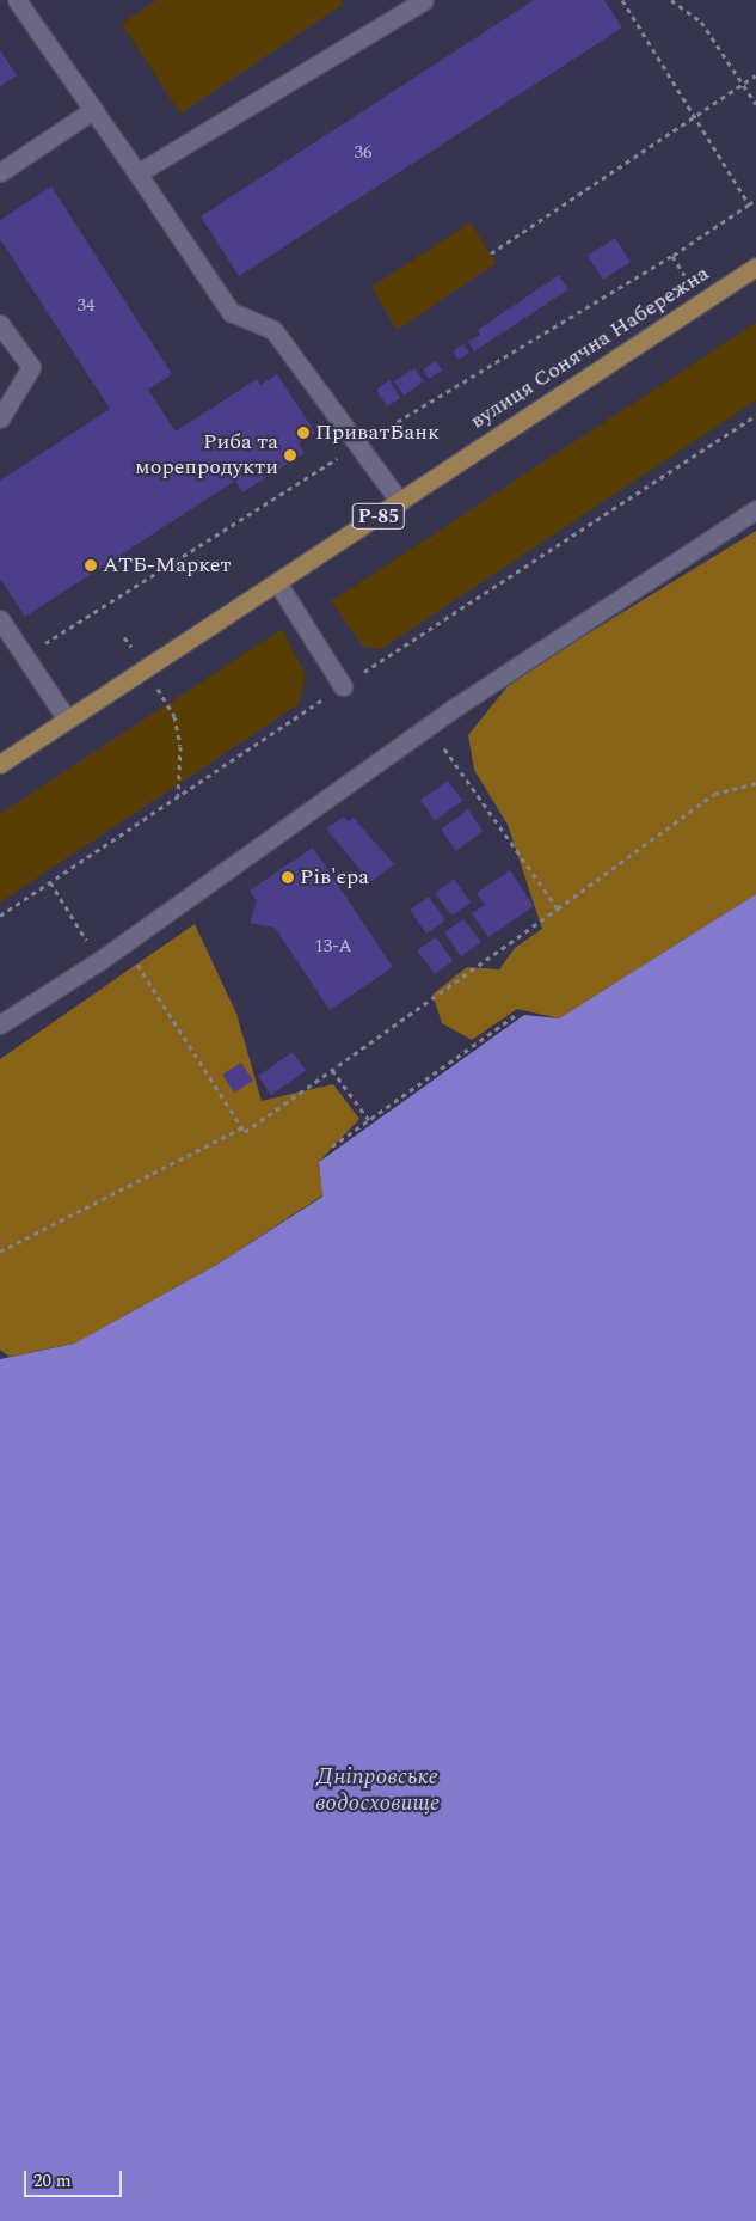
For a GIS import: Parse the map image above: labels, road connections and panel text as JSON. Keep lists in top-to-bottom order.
{
  "streets": {
    "main road": ["вулиця Сонячна Набережна", "Р-85"]
  },
  "water": ["Дніпровське водосховище"],
  "places": [
    "ПриватБанк",
    "Риба та морепродукти",
    "АТБ-Маркет",
    "Рів'єра"
  ],
  "house_numbers": ["36", "34", "13-А"],
  "scale_bar": "20 m"
}
